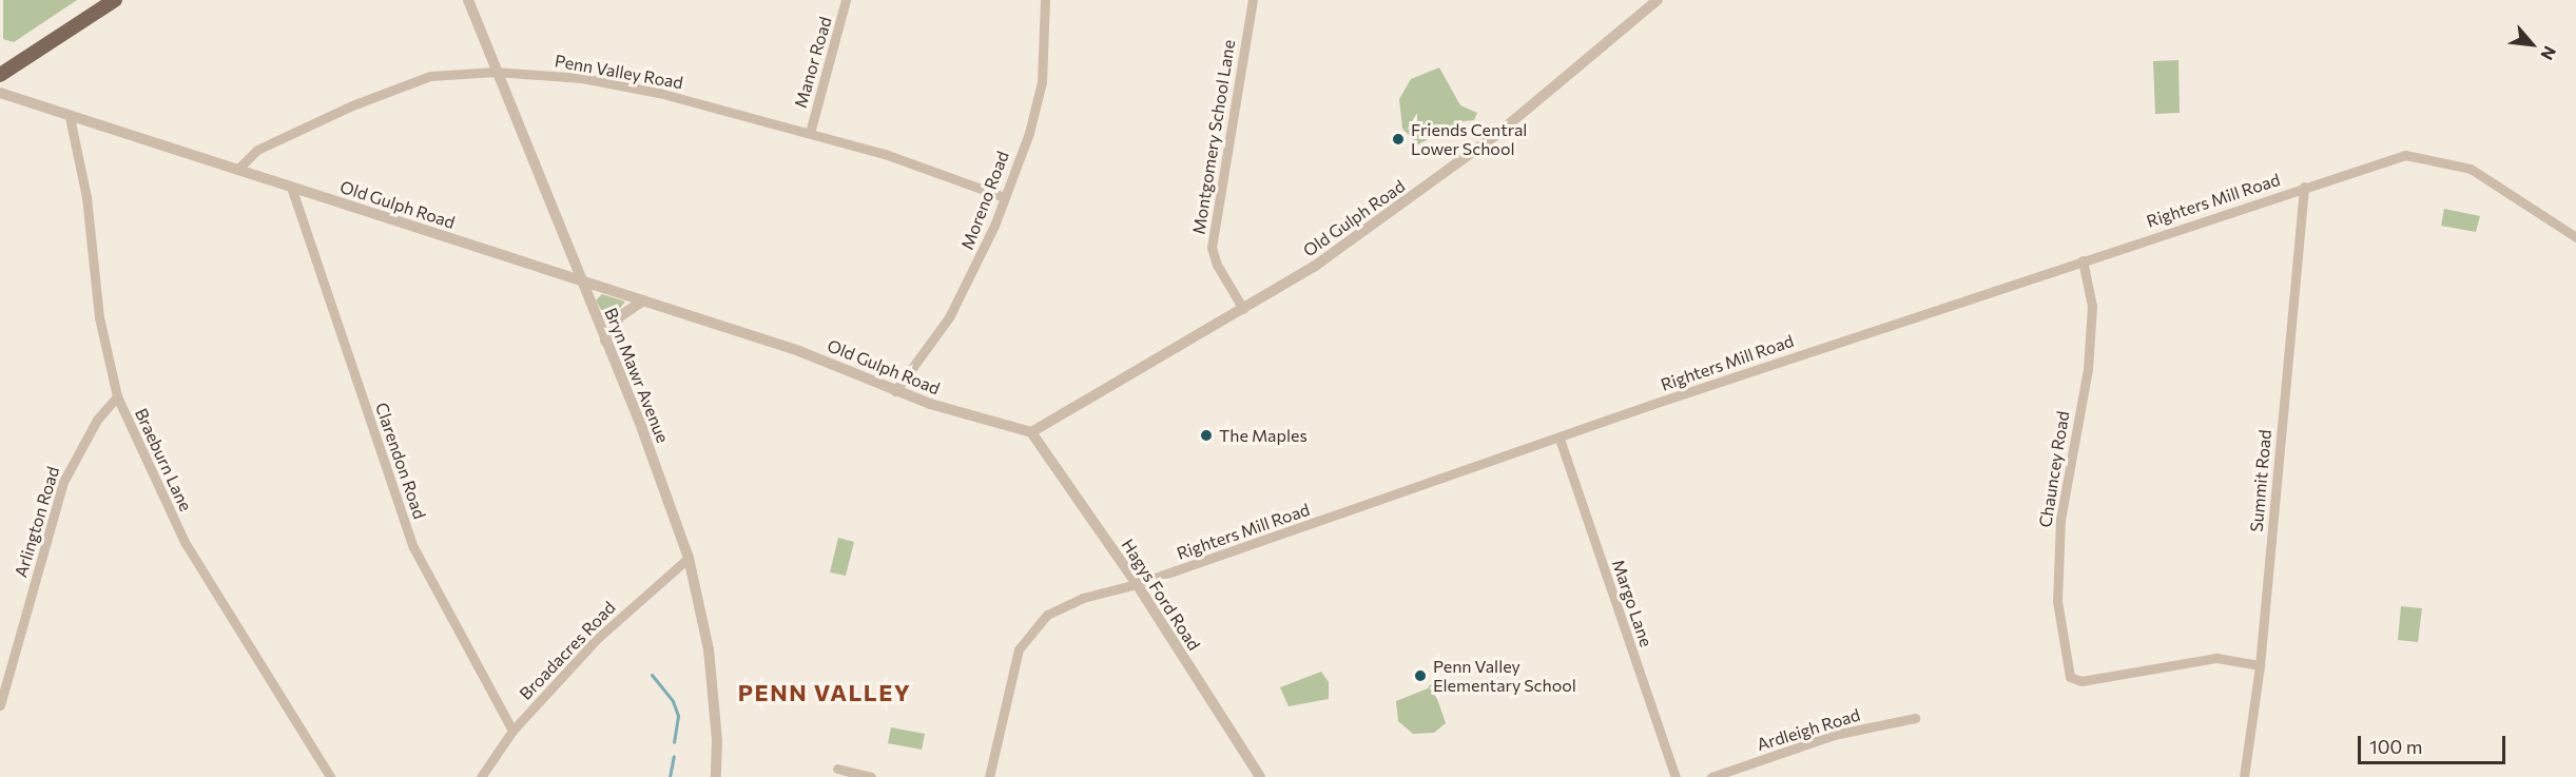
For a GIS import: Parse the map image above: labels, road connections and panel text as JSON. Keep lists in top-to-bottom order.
{
  "streets": {
    "street": [
      "Manor Road",
      "Penn Valley Road",
      "Montgomery School Lane",
      "Moreno Road",
      "Righters Mill Road",
      "Old Gulph Road",
      "Bryn Mawr Avenue",
      "Braeburn Lane",
      "Clarendon Road",
      "Chauncey Road",
      "Summit Road",
      "Arlington Road",
      "Hagys Ford Road",
      "Margo Lane",
      "Broadacres Road",
      "Ardleigh Road"
    ]
  },
  "crossings": [
    ["Manor Road", "Penn Valley Road"],
    ["Penn Valley Road", "Moreno Road"],
    ["Penn Valley Road", "Old Gulph Road"],
    ["Penn Valley Road", "Bryn Mawr Avenue"],
    ["Montgomery School Lane", "Old Gulph Road"],
    ["Moreno Road", "Old Gulph Road"],
    ["Righters Mill Road", "Chauncey Road"],
    ["Righters Mill Road", "Summit Road"],
    ["Righters Mill Road", "Hagys Ford Road"],
    ["Righters Mill Road", "Margo Lane"],
    ["Old Gulph Road", "Bryn Mawr Avenue"],
    ["Old Gulph Road", "Braeburn Lane"],
    ["Old Gulph Road", "Clarendon Road"],
    ["Old Gulph Road", "Hagys Ford Road"],
    ["Bryn Mawr Avenue", "Broadacres Road"],
    ["Braeburn Lane", "Arlington Road"],
    ["Clarendon Road", "Broadacres Road"],
    ["Chauncey Road", "Summit Road"]
  ],
  "districts": ["PENN VALLEY"],
  "places": ["Friends Central Lower School", "The Maples", "Penn Valley Elementary School"],
  "scale_bar": "100 m",
  "north": "bottom right"
}
